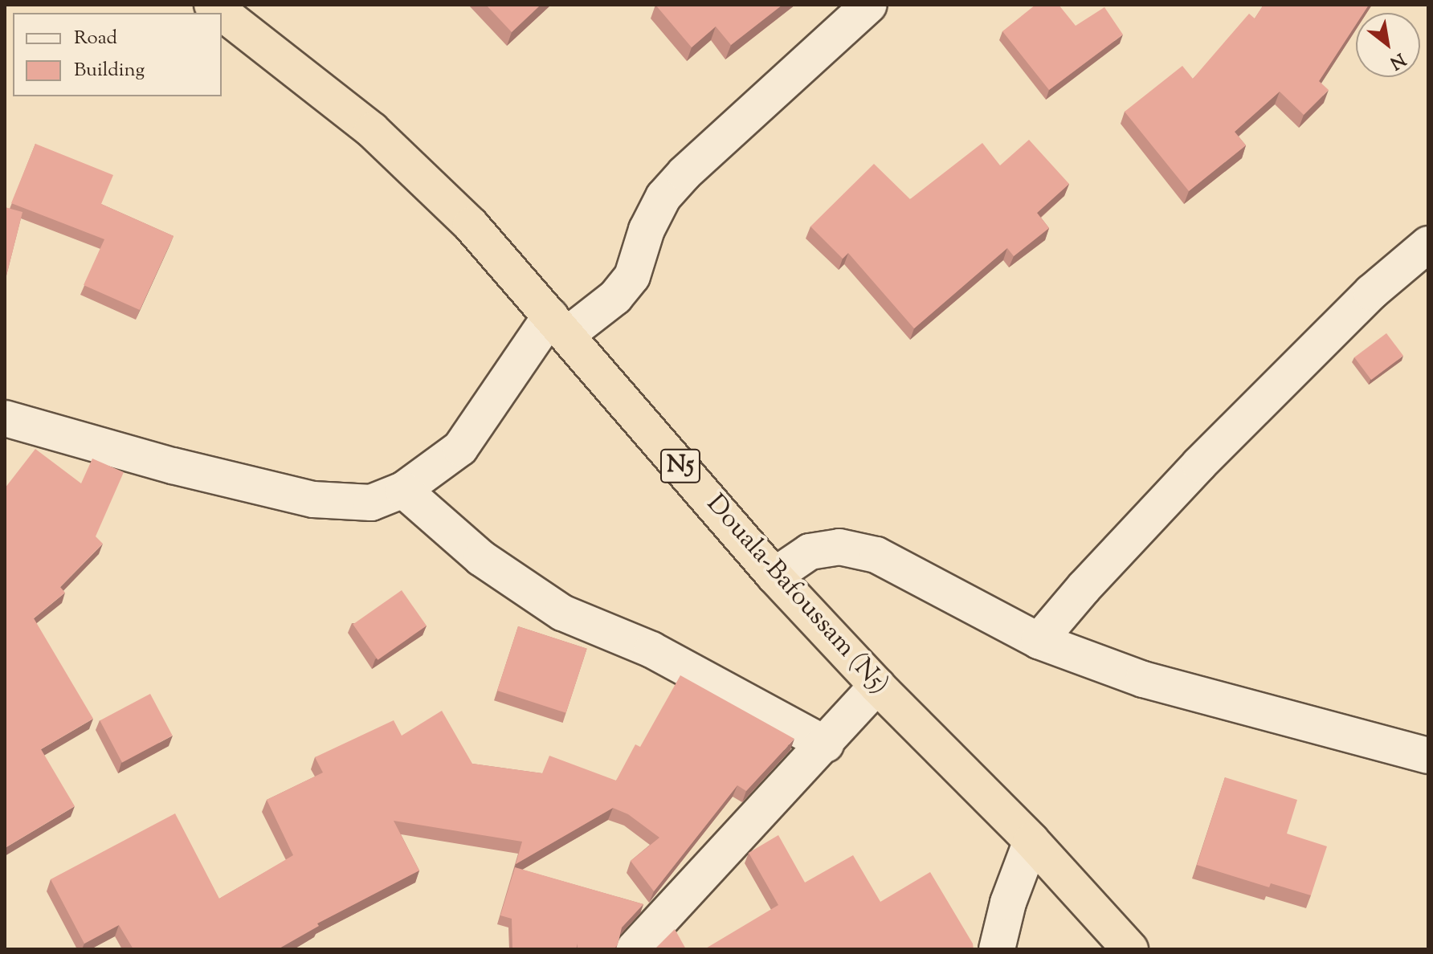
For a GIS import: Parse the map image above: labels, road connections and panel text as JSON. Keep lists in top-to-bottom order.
{
  "streets": {
    "highway": ["N5", "Douala-Bafoussam (N5)"]
  },
  "legend": ["Road", "Building"],
  "north": "bottom right"
}
